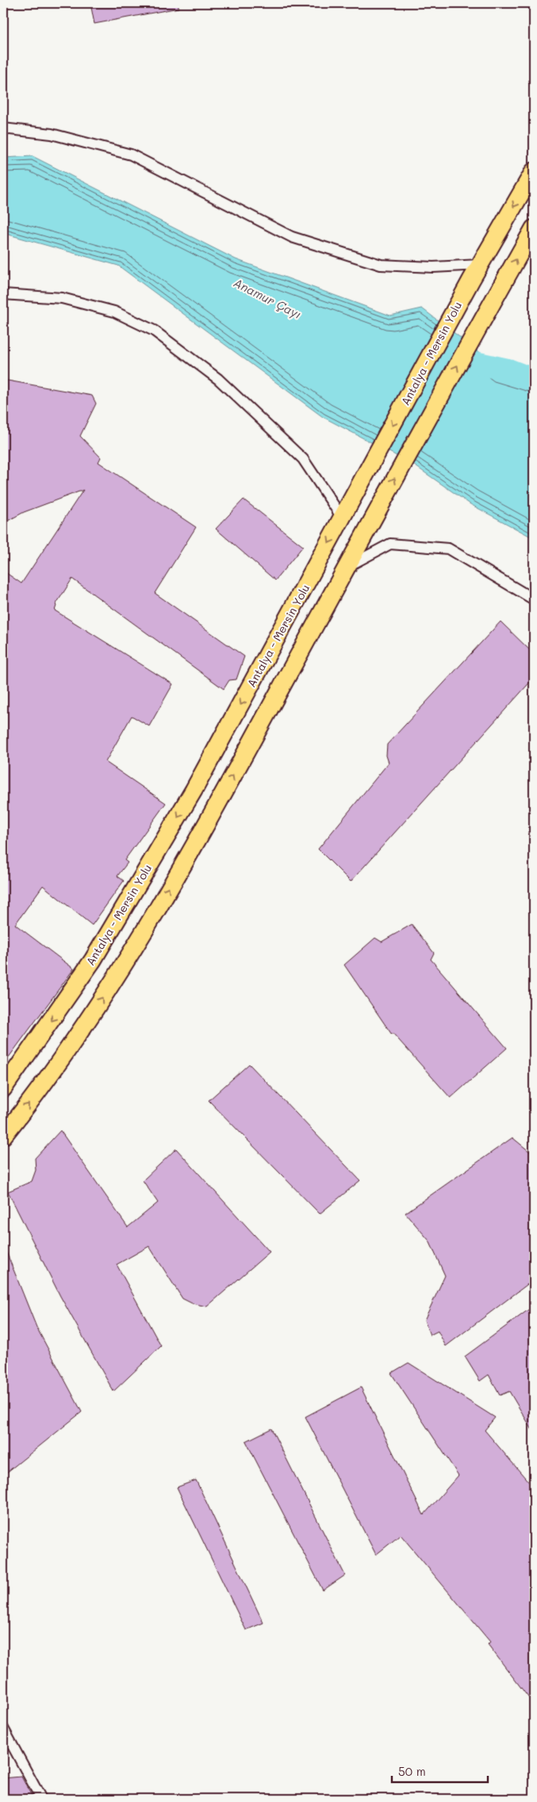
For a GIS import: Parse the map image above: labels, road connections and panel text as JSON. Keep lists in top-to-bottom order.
{
  "streets": {
    "highway": ["Antalya - Mersin Yolu"]
  },
  "water": ["Anamur Çayı"],
  "scale_bar": "50 m"
}
